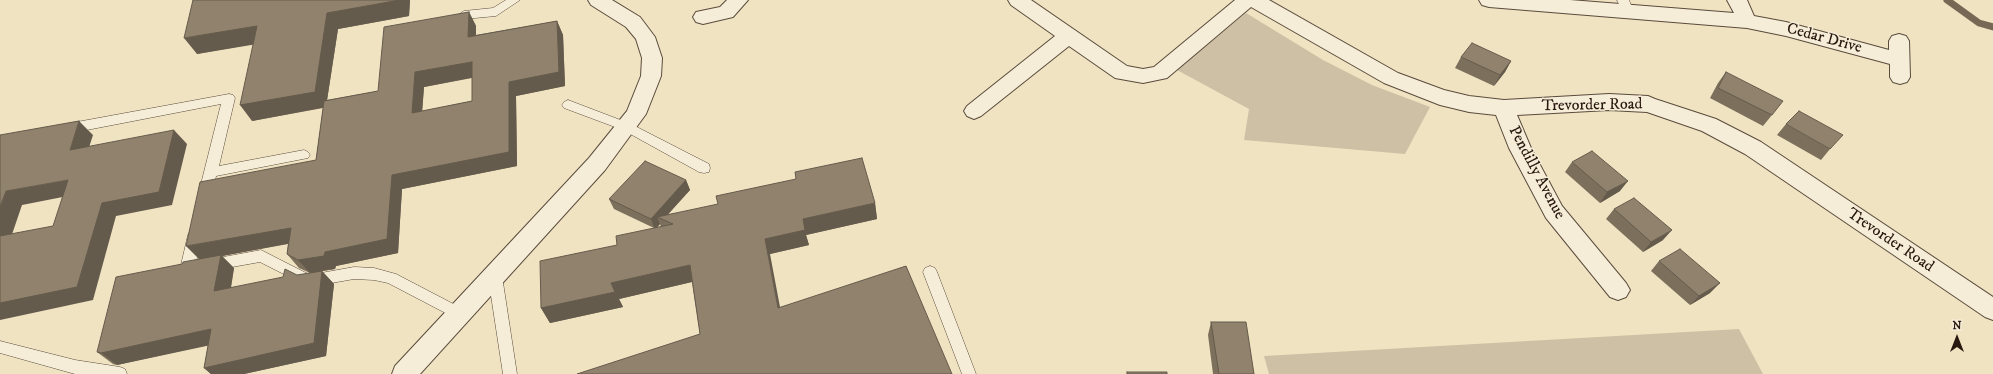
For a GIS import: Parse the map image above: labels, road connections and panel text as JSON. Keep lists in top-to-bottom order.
{
  "streets": {
    "street": ["Cedar Drive", "Trevorder Road", "Pendilly Avenue"]
  },
  "crossings": [
    ["Trevorder Road", "Pendilly Avenue"]
  ],
  "north": "top"
}
